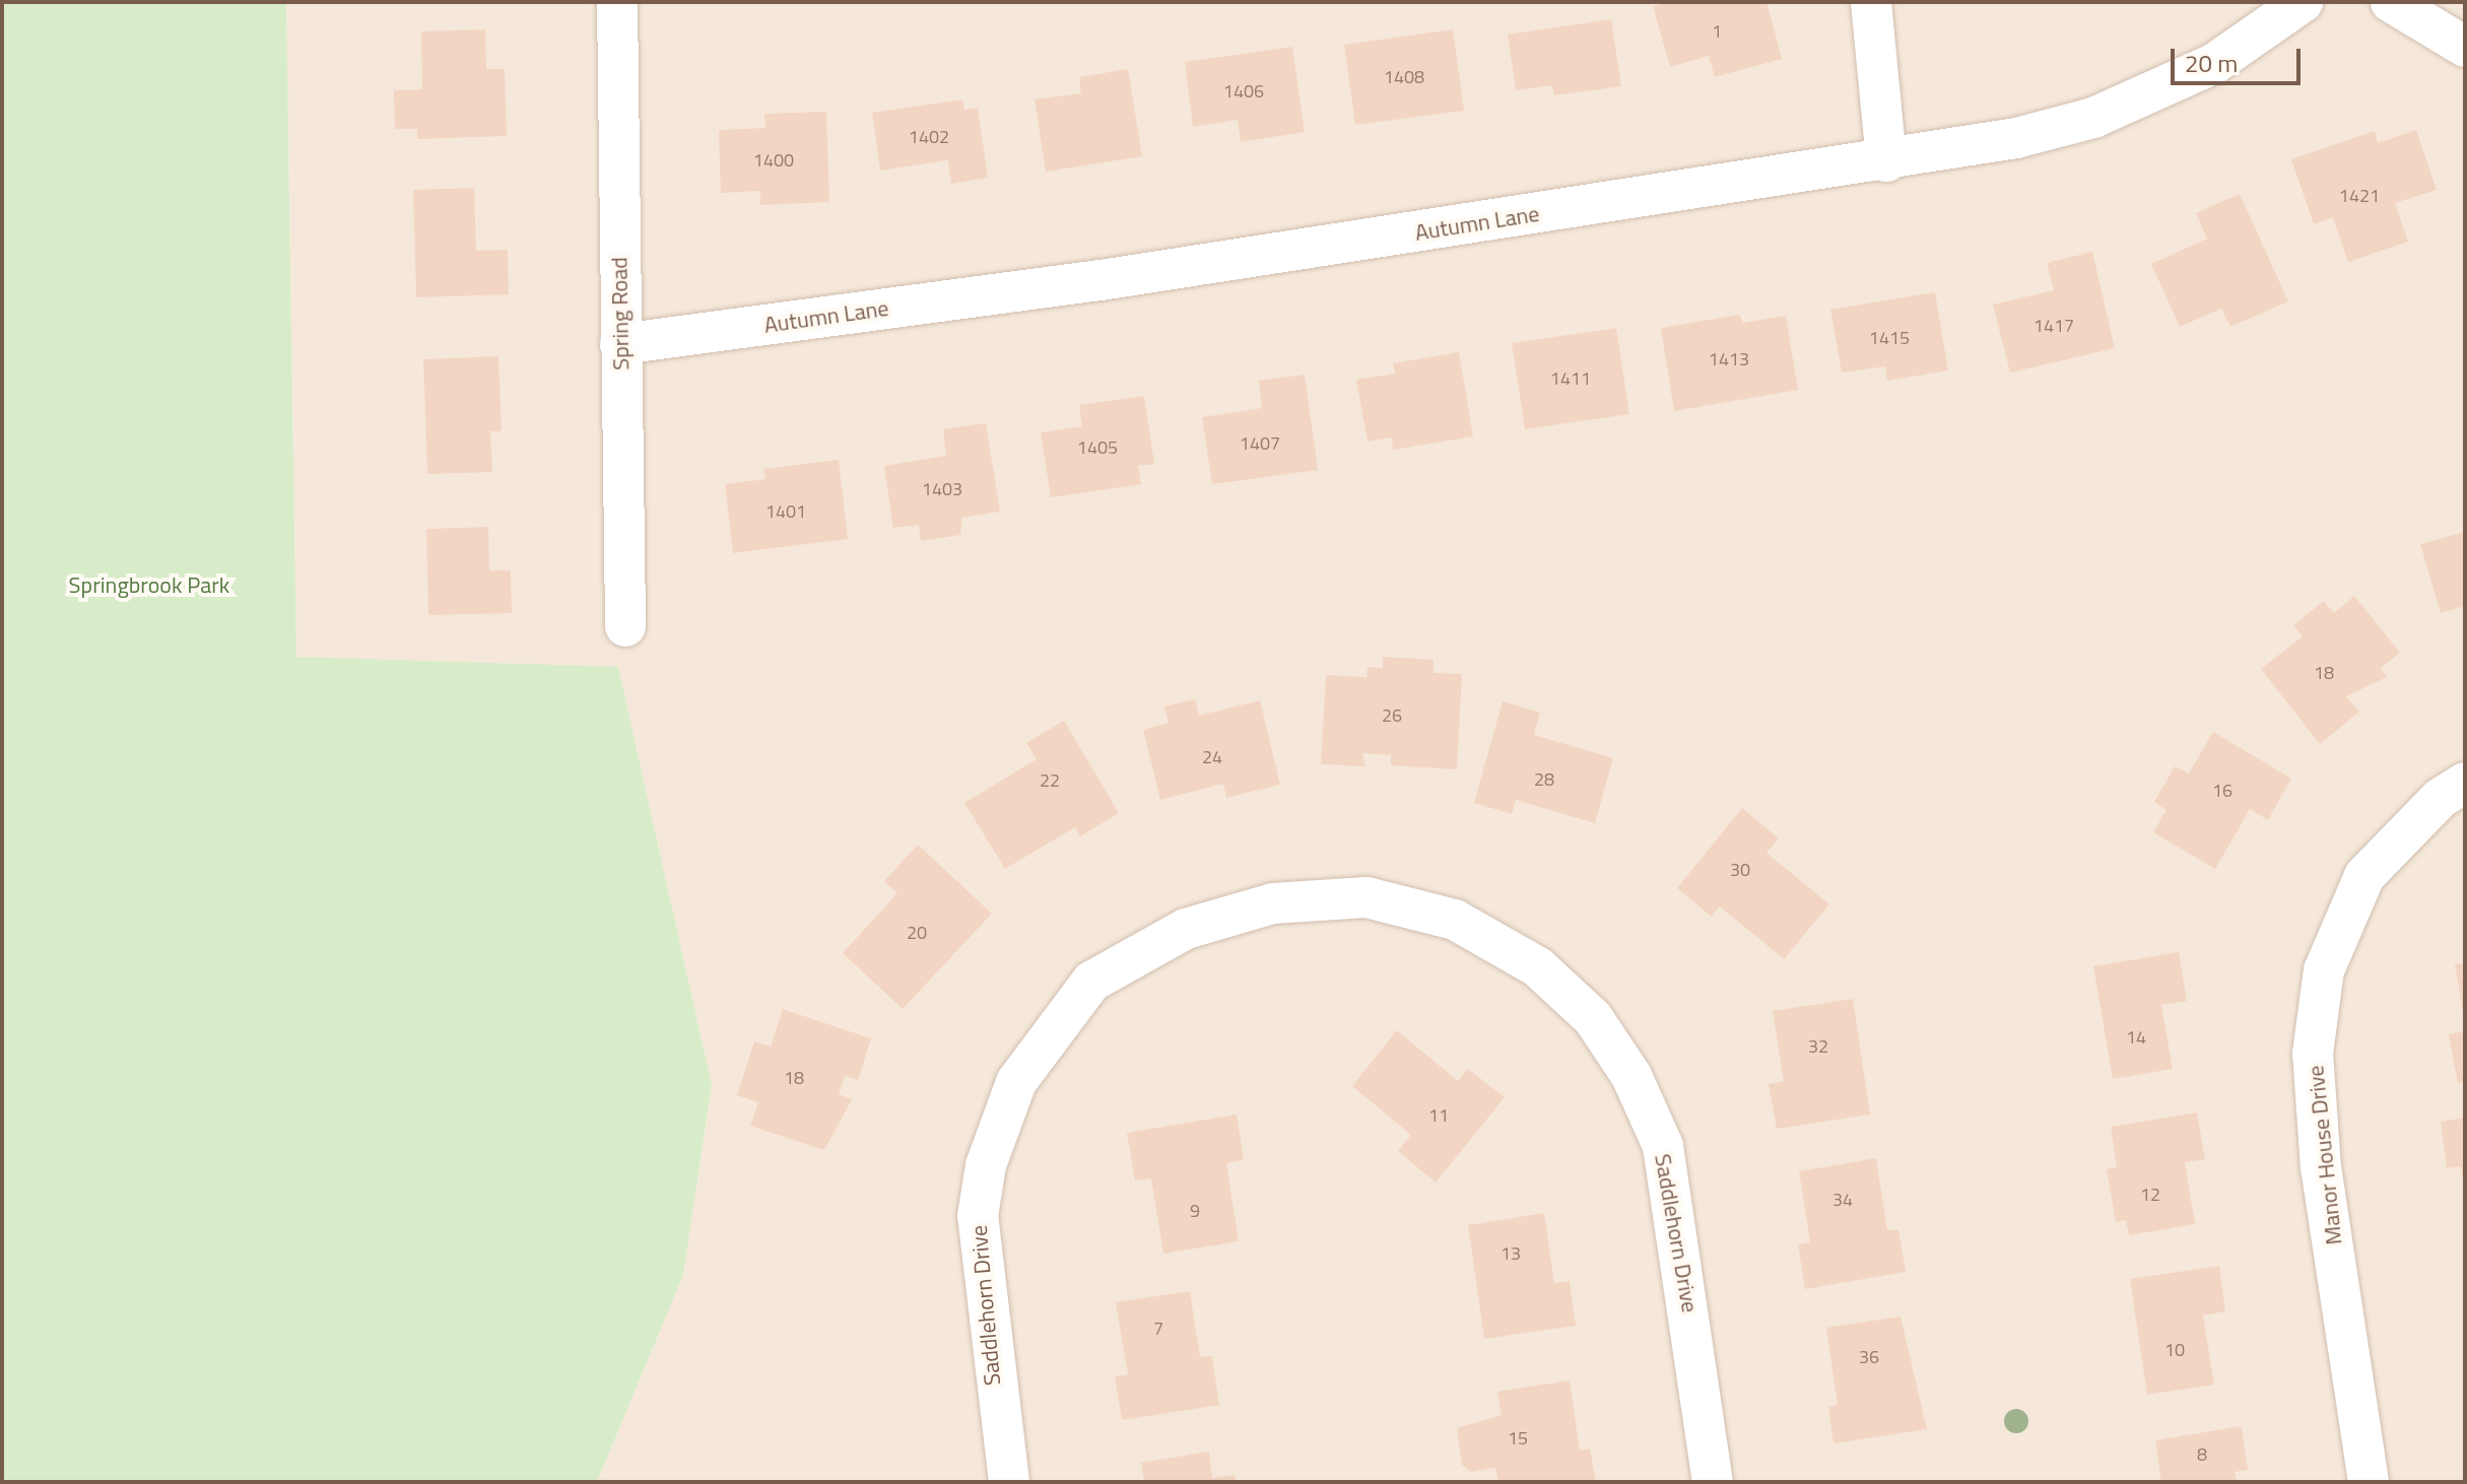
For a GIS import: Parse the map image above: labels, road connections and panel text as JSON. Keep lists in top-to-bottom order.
{
  "streets": {
    "street": [
      "Autumn Lane",
      "Spring Road",
      "Manor House Drive",
      "Saddlehorn Drive"
    ]
  },
  "crossings": [
    ["Autumn Lane", "Spring Road"]
  ],
  "parks": ["Springbrook Park"],
  "house_numbers": [
    "1",
    "1408",
    "1406",
    "1402",
    "1400",
    "1421",
    "1417",
    "1415",
    "1413",
    "1411",
    "1407",
    "1405",
    "1403",
    "1401",
    "18",
    "26",
    "24",
    "28",
    "22",
    "16",
    "30",
    "20",
    "14",
    "32",
    "18",
    "11",
    "12",
    "34",
    "9",
    "13",
    "7",
    "10",
    "36",
    "15",
    "8"
  ],
  "scale_bar": "20 m"
}
